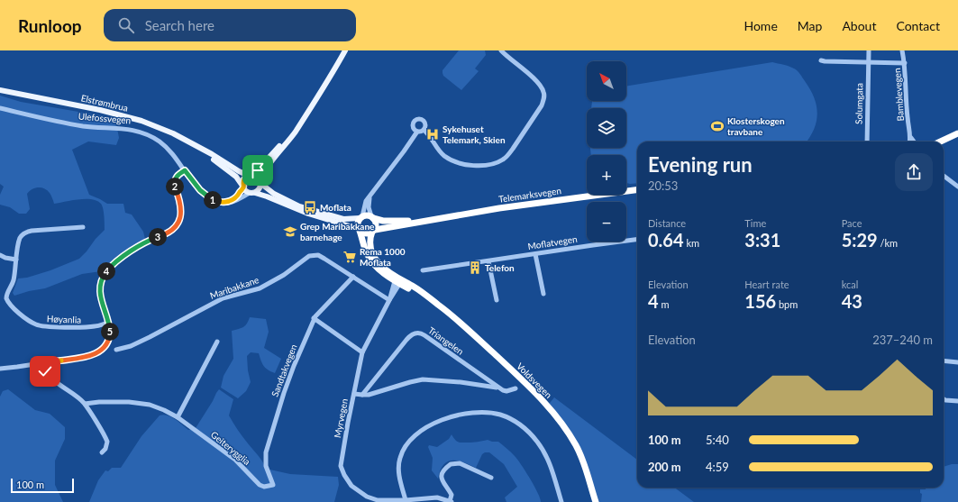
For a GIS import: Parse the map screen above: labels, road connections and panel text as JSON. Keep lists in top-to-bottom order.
{
  "streets": {
    "highway": ["Telemarksvegen", "Voldsvegen"],
    "main road": ["Elstrømbrua"],
    "street": [
      "Bamblevegen",
      "Solumgata",
      "Ulefossvegen",
      "Moflatvegen",
      "Maribakkane",
      "Høyanlia",
      "Triangelen",
      "Sandtakvegen",
      "Myrvegen",
      "Geiterygglia"
    ]
  },
  "crossings": [
    ["Telemarksvegen", "Voldsvegen"],
    ["Maribakkane", "Sandtakvegen"],
    ["Maribakkane", "Myrvegen"],
    ["Sandtakvegen", "Geiterygglia"],
    ["Voldsvegen", "Myrvegen"]
  ],
  "places": {
    "sports": ["Klosterskogen travbane"],
    "hospital": ["Sykehuset Telemark, Skien"],
    "bus stop": ["Moflata"],
    "school or university": ["Grep Maribakkane barnehage"],
    "supermarket": ["Rema 1000 Moflata"],
    "building": ["Telefon"]
  },
  "scale_bar": "100 m",
  "north": "top left",
  "page": {
    "header": "Runloop",
    "search": "Search here",
    "nav": [
      "Home",
      "Map",
      "About",
      "Contact"
    ],
    "map_buttons": ["+", "−"],
    "heading": ["Evening run", "20:53"],
    "pins": [
      "2",
      "1",
      "3",
      "4",
      "5"
    ],
    "stats": [
      ["Distance", "0.64 km"],
      ["Time", "3:31"],
      ["Pace", "5:29 /km"],
      ["Elevation", "4 m"],
      ["Heart rate", "156 bpm"],
      ["kcal", "43"]
    ],
    "chart": ["Elevation", "237–240 m"],
    "list": [
      {
        "name": "100 m",
        "note": "5:40"
      },
      {
        "name": "200 m",
        "note": "4:59"
      }
    ],
    "scale": "100 m"
  }
}
